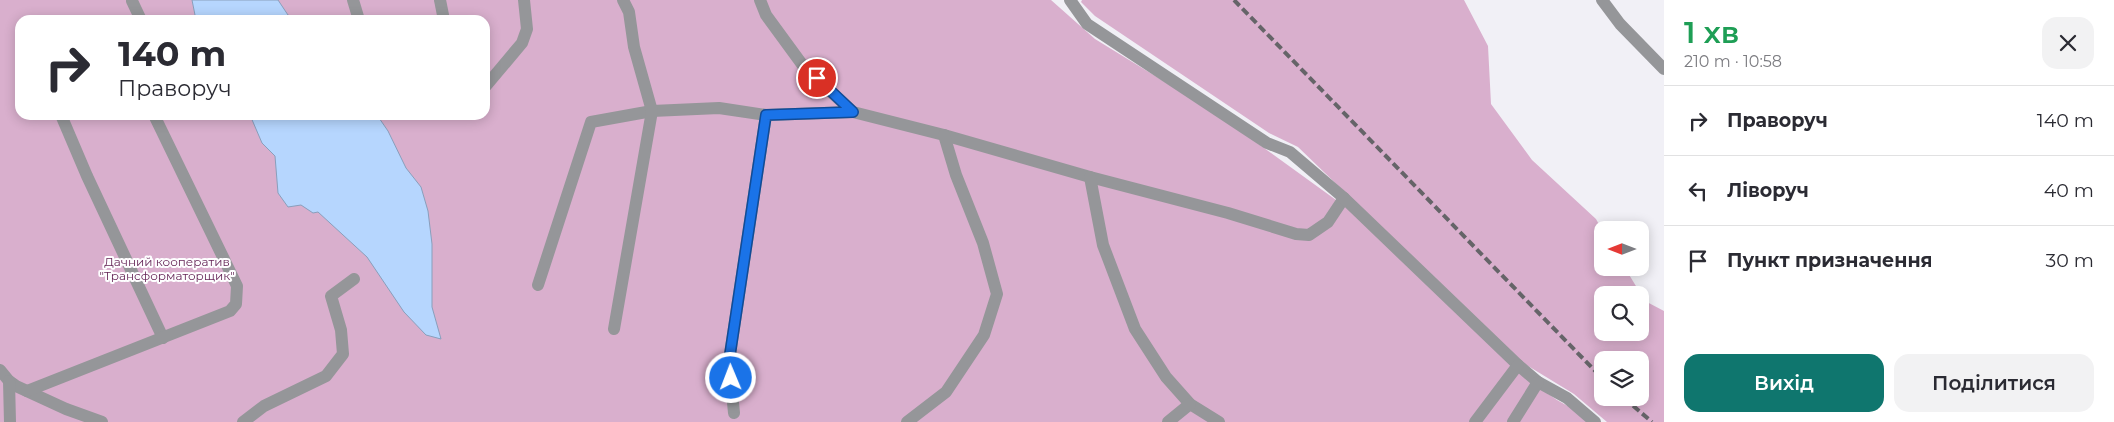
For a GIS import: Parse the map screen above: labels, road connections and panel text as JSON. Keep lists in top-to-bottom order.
{
  "parks": ["Дачний кооператив \"Трансформаторщик\""],
  "north": "left",
  "page": {
    "heading": ["1 хв", "210 m · 10:58"],
    "turn": ["140 m", "Праворуч"],
    "list": [
      {
        "name": "Праворуч",
        "value": "140 m"
      },
      {
        "name": "Ліворуч",
        "value": "40 m"
      },
      {
        "name": "Пункт призначення",
        "value": "30 m"
      }
    ],
    "buttons": ["Вихід", "Поділитися"]
  }
}
